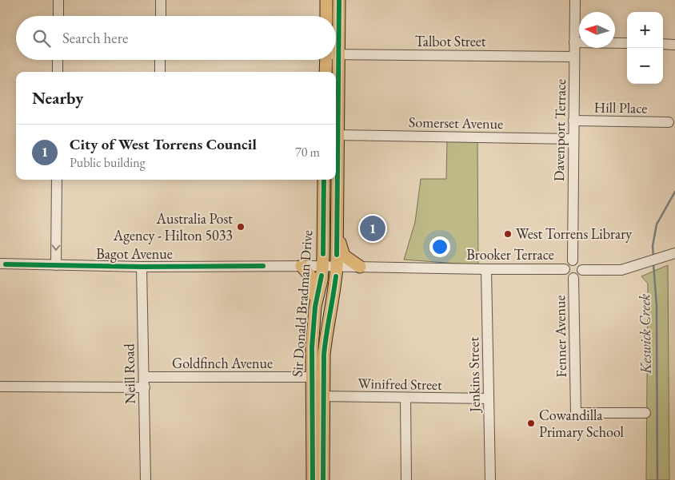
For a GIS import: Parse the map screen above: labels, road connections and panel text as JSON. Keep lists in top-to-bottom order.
{
  "streets": {
    "main road": ["Sir Donald Bradman Drive"],
    "street": [
      "Talbot Street",
      "Hill Place",
      "Somerset Avenue",
      "Davenport Terrace",
      "Bagot Avenue",
      "Brooker Terrace",
      "Fenner Avenue",
      "Goldfinch Avenue",
      "Neill Road",
      "Jenkins Street",
      "Winifred Street"
    ]
  },
  "crossings": [
    ["Talbot Street", "Davenport Terrace"],
    ["Hill Place", "Davenport Terrace"],
    ["Somerset Avenue", "Davenport Terrace"],
    ["Somerset Avenue", "Sir Donald Bradman Drive"],
    ["Davenport Terrace", "Brooker Terrace"],
    ["Davenport Terrace", "Fenner Avenue"],
    ["Bagot Avenue", "Brooker Terrace"],
    ["Bagot Avenue", "Sir Donald Bradman Drive"],
    ["Bagot Avenue", "Neill Road"],
    ["Brooker Terrace", "Sir Donald Bradman Drive"],
    ["Brooker Terrace", "Fenner Avenue"],
    ["Brooker Terrace", "Jenkins Street"],
    ["Sir Donald Bradman Drive", "Goldfinch Avenue"],
    ["Sir Donald Bradman Drive", "Winifred Street"],
    ["Goldfinch Avenue", "Neill Road"],
    ["Jenkins Street", "Winifred Street"]
  ],
  "water": ["Keswick Creek"],
  "places": ["Australia Post Agency - Hilton 5033", "West Torrens Library", "Cowandilla Primary School"],
  "north": "left",
  "page": {
    "map_buttons": ["+", "−"],
    "search": "Search here",
    "heading": "Nearby",
    "list": [
      {
        "mark": "1",
        "name": "City of West Torrens Council",
        "note": "Public building",
        "value": "70 m"
      }
    ],
    "pins": "1"
  }
}
